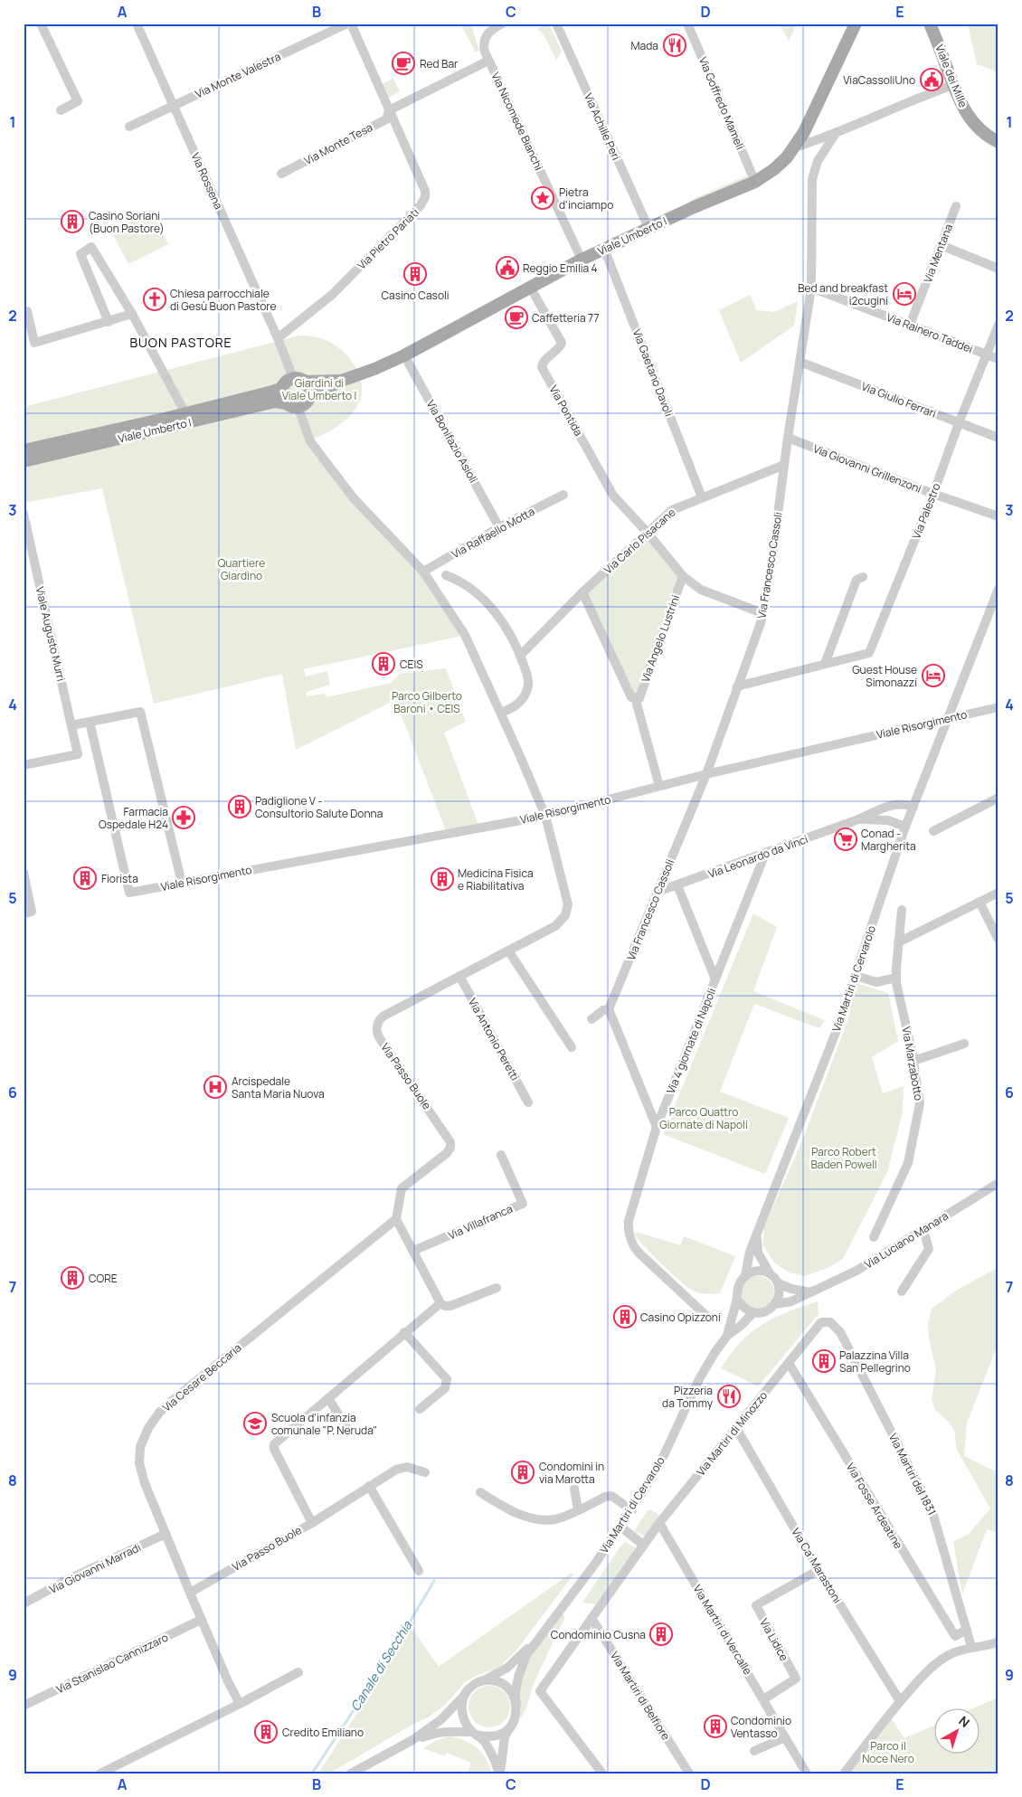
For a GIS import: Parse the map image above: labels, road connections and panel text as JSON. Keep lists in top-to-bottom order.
{
  "streets": {
    "main road": ["Viale dei Mille", "Viale Umberto I"],
    "street": [
      "Via Monte Valestra",
      "Via Goffredo Mameli",
      "Via Nicomede Bianchi",
      "Via Achille Peri",
      "Via Monte Tesa",
      "Via Rossena",
      "Via Pietro Pariati",
      "Via Mentana",
      "Via Rainero Taddei",
      "Via Gaetano Davoli",
      "Via Giulio Ferrari",
      "Via Pontida",
      "Via Bonifazio Asioli",
      "Via Giovanni Grillenzoni",
      "Via Palestro",
      "Via Raffaello Motta",
      "Via Carlo Pisacane",
      "Via Francesco Cassoli",
      "Viale Augusto Murri",
      "Via Angelo Lustrini",
      "Viale Risorgimento",
      "Via Leonardo da Vinci",
      "Via Martiri di Cervarolo",
      "Via Antonio Peretti",
      "Via 4 giornate di Napoli",
      "Via Marzabotto",
      "Via Passo Buole",
      "Via Villafranca",
      "Via Luciano Manara",
      "Via Cesare Beccaria",
      "Via Martiri di Minozzo",
      "Via Martiri del 1831",
      "Via Fosse Ardeatine",
      "Via Ca' Marastoni",
      "Via Giovanni Marradi",
      "Via Martiri di Vercalle",
      "Via Lidice",
      "Via Stanislao Cannizzaro",
      "Via Martiri di Belfiore"
    ]
  },
  "crossings": [
    ["Via Monte Valestra", "Via Rossena"],
    ["Via Goffredo Mameli", "Viale Umberto I"],
    ["Via Nicomede Bianchi", "Via Monte Tesa"],
    ["Via Nicomede Bianchi", "Viale Umberto I"],
    ["Via Nicomede Bianchi", "Via Pietro Pariati"],
    ["Via Achille Peri", "Viale Umberto I"],
    ["Via Monte Tesa", "Via Pietro Pariati"],
    ["Via Rossena", "Via Pietro Pariati"],
    ["Viale Umberto I", "Via Gaetano Davoli"],
    ["Viale Umberto I", "Via Pontida"],
    ["Viale Umberto I", "Via Bonifazio Asioli"],
    ["Viale Umberto I", "Via Passo Buole"],
    ["Via Mentana", "Via Rainero Taddei"],
    ["Via Rainero Taddei", "Via Palestro"],
    ["Via Rainero Taddei", "Via Francesco Cassoli"],
    ["Via Gaetano Davoli", "Via Carlo Pisacane"],
    ["Via Giulio Ferrari", "Via Palestro"],
    ["Via Giulio Ferrari", "Via Francesco Cassoli"],
    ["Via Pontida", "Via Carlo Pisacane"],
    ["Via Bonifazio Asioli", "Via Raffaello Motta"],
    ["Via Giovanni Grillenzoni", "Via Palestro"],
    ["Via Giovanni Grillenzoni", "Via Francesco Cassoli"],
    ["Via Palestro", "Via Francesco Cassoli"],
    ["Via Raffaello Motta", "Via Passo Buole"],
    ["Via Carlo Pisacane", "Via Francesco Cassoli"],
    ["Via Carlo Pisacane", "Via Angelo Lustrini"],
    ["Via Francesco Cassoli", "Viale Risorgimento"],
    ["Via Francesco Cassoli", "Via Leonardo da Vinci"],
    ["Via Angelo Lustrini", "Viale Risorgimento"],
    ["Viale Risorgimento", "Via Martiri di Cervarolo"],
    ["Viale Risorgimento", "Via Passo Buole"],
    ["Via Leonardo da Vinci", "Via Martiri di Cervarolo"],
    ["Via Leonardo da Vinci", "Via 4 giornate di Napoli"],
    ["Via Martiri di Cervarolo", "Via Luciano Manara"],
    ["Via Antonio Peretti", "Via Passo Buole"],
    ["Via Passo Buole", "Via Cesare Beccaria"],
    ["Via Cesare Beccaria", "Via Giovanni Marradi"],
    ["Via Martiri di Minozzo", "Via Martiri del 1831"],
    ["Via Martiri di Minozzo", "Via Fosse Ardeatine"],
    ["Via Martiri di Minozzo", "Via Ca' Marastoni"],
    ["Via Martiri di Minozzo", "Via Martiri di Vercalle"],
    ["Via Martiri di Minozzo", "Via Martiri di Belfiore"],
    ["Via Martiri del 1831", "Via Fosse Ardeatine"],
    ["Via Ca' Marastoni", "Via Lidice"],
    ["Via Martiri di Vercalle", "Via Lidice"]
  ],
  "districts": ["BUON PASTORE"],
  "water": ["Canale di Secchia"],
  "parks": [
    "Giardini di Viale Umberto I",
    "Quartiere Giardino",
    "Parco Gilberto Baroni • CEIS",
    "Parco Quattro Giornate di Napoli",
    "Parco Robert Baden Powell",
    "Parco il Noce Nero"
  ],
  "places": {
    "restaurant": ["Mada", "Pizzeria da Tommy"],
    "cafe": ["Red Bar", "Caffetteria 77"],
    "public building": ["ViaCassoliUno", "Reggio Emilia 4"],
    "place": ["Pietra d'inciampo"],
    "building": [
      "Casino Soriani (Buon Pastore)",
      "Casino Casoli",
      "CEIS",
      "Padiglione V - Consultorio Salute Donna",
      "Fiorista",
      "Medicina Fisica e Riabilitativa",
      "CORE",
      "Casino Opizzoni",
      "Palazzina Villa San Pellegrino",
      "Condomini in via Marotta",
      "Condominio Cusna",
      "Condominio Ventasso",
      "Credito Emiliano"
    ],
    "hotel": ["Bed and breakfast i2cugini", "Guest House Simonazzi"],
    "church": ["Chiesa parrocchiale di Gesù Buon Pastore"],
    "pharmacy": ["Farmacia Ospedale H24"],
    "supermarket": ["Conad - Margherita"],
    "hospital": ["Arcispedale Santa Maria Nuova"],
    "school or university": ["Scuola d'infanzia comunale \"P. Neruda\""]
  },
  "north": "top right",
  "grid": {
    "columns": [
      "A",
      "B",
      "C",
      "D",
      "E"
    ],
    "rows": [
      "1",
      "2",
      "3",
      "4",
      "5",
      "6",
      "7",
      "8",
      "9"
    ]
  }
}
